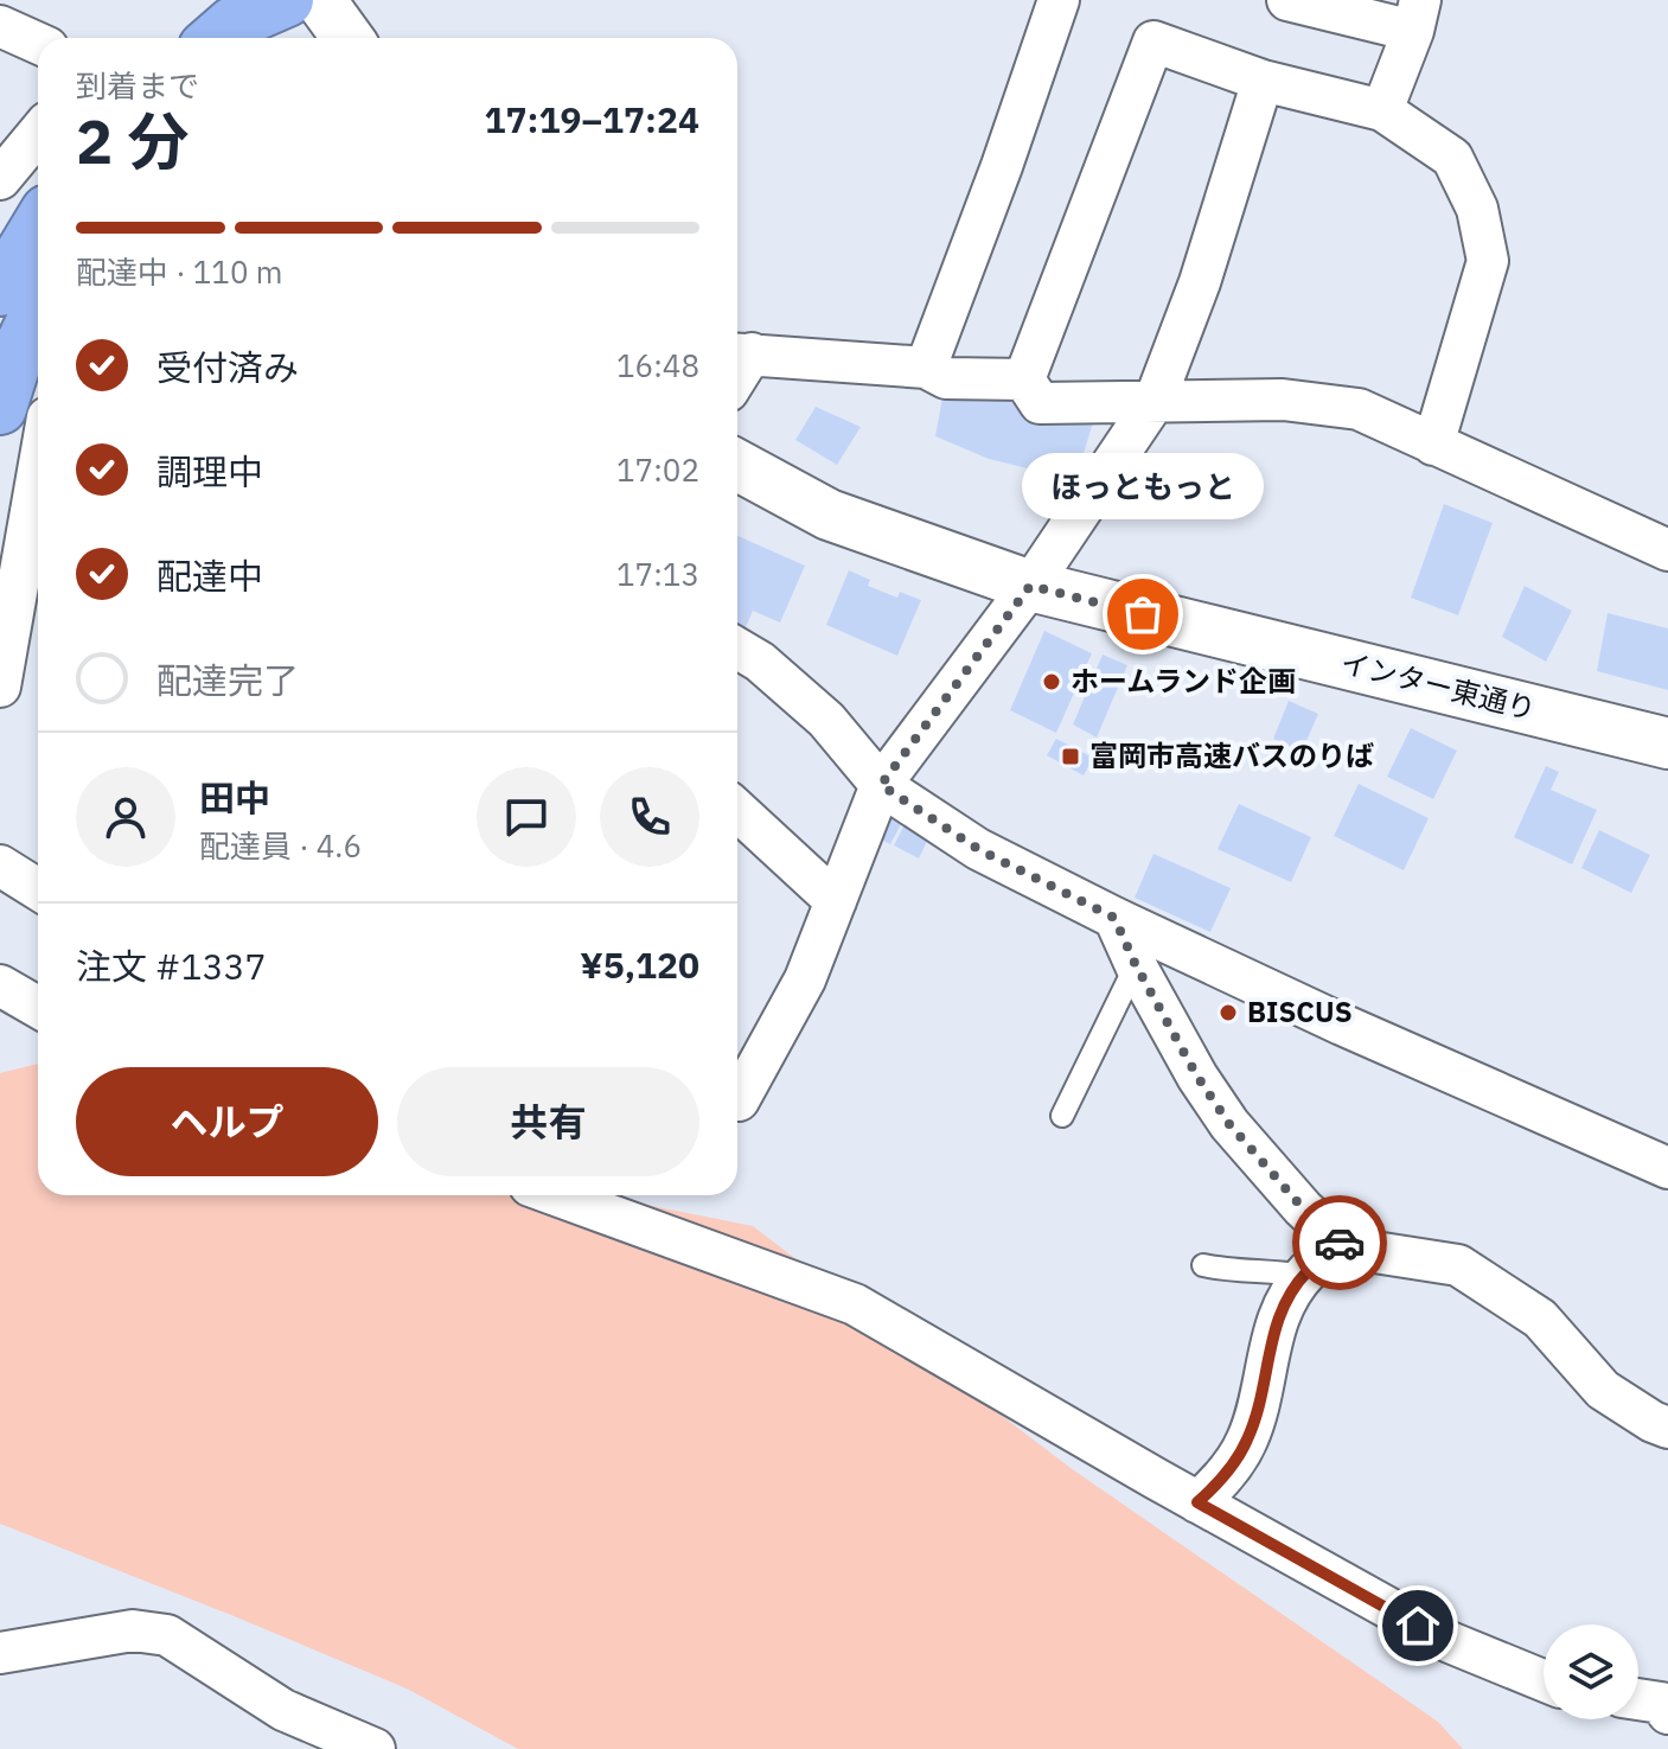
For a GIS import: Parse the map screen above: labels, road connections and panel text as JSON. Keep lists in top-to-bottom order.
{
  "streets": {
    "street": ["インター東通り"]
  },
  "places": {
    "other": ["ほっともっと", "ホームランド企画", "BISCUS"],
    "transit": ["富岡市高速バスのりば"]
  },
  "page": {
    "heading": ["2 分", "到着まで", "17:19–17:24"],
    "panel": [
      "田中",
      "配達員 · 4.6",
      "注文 #1337",
      "¥5,120"
    ],
    "bar": "配達中 · 110 m",
    "list": [
      ["受付済み", "16:48"],
      ["調理中", "17:02"],
      ["配達中", "17:13"],
      "配達完了"
    ],
    "bubble": "ほっともっと",
    "buttons": ["ヘルプ", "共有"]
  }
}
